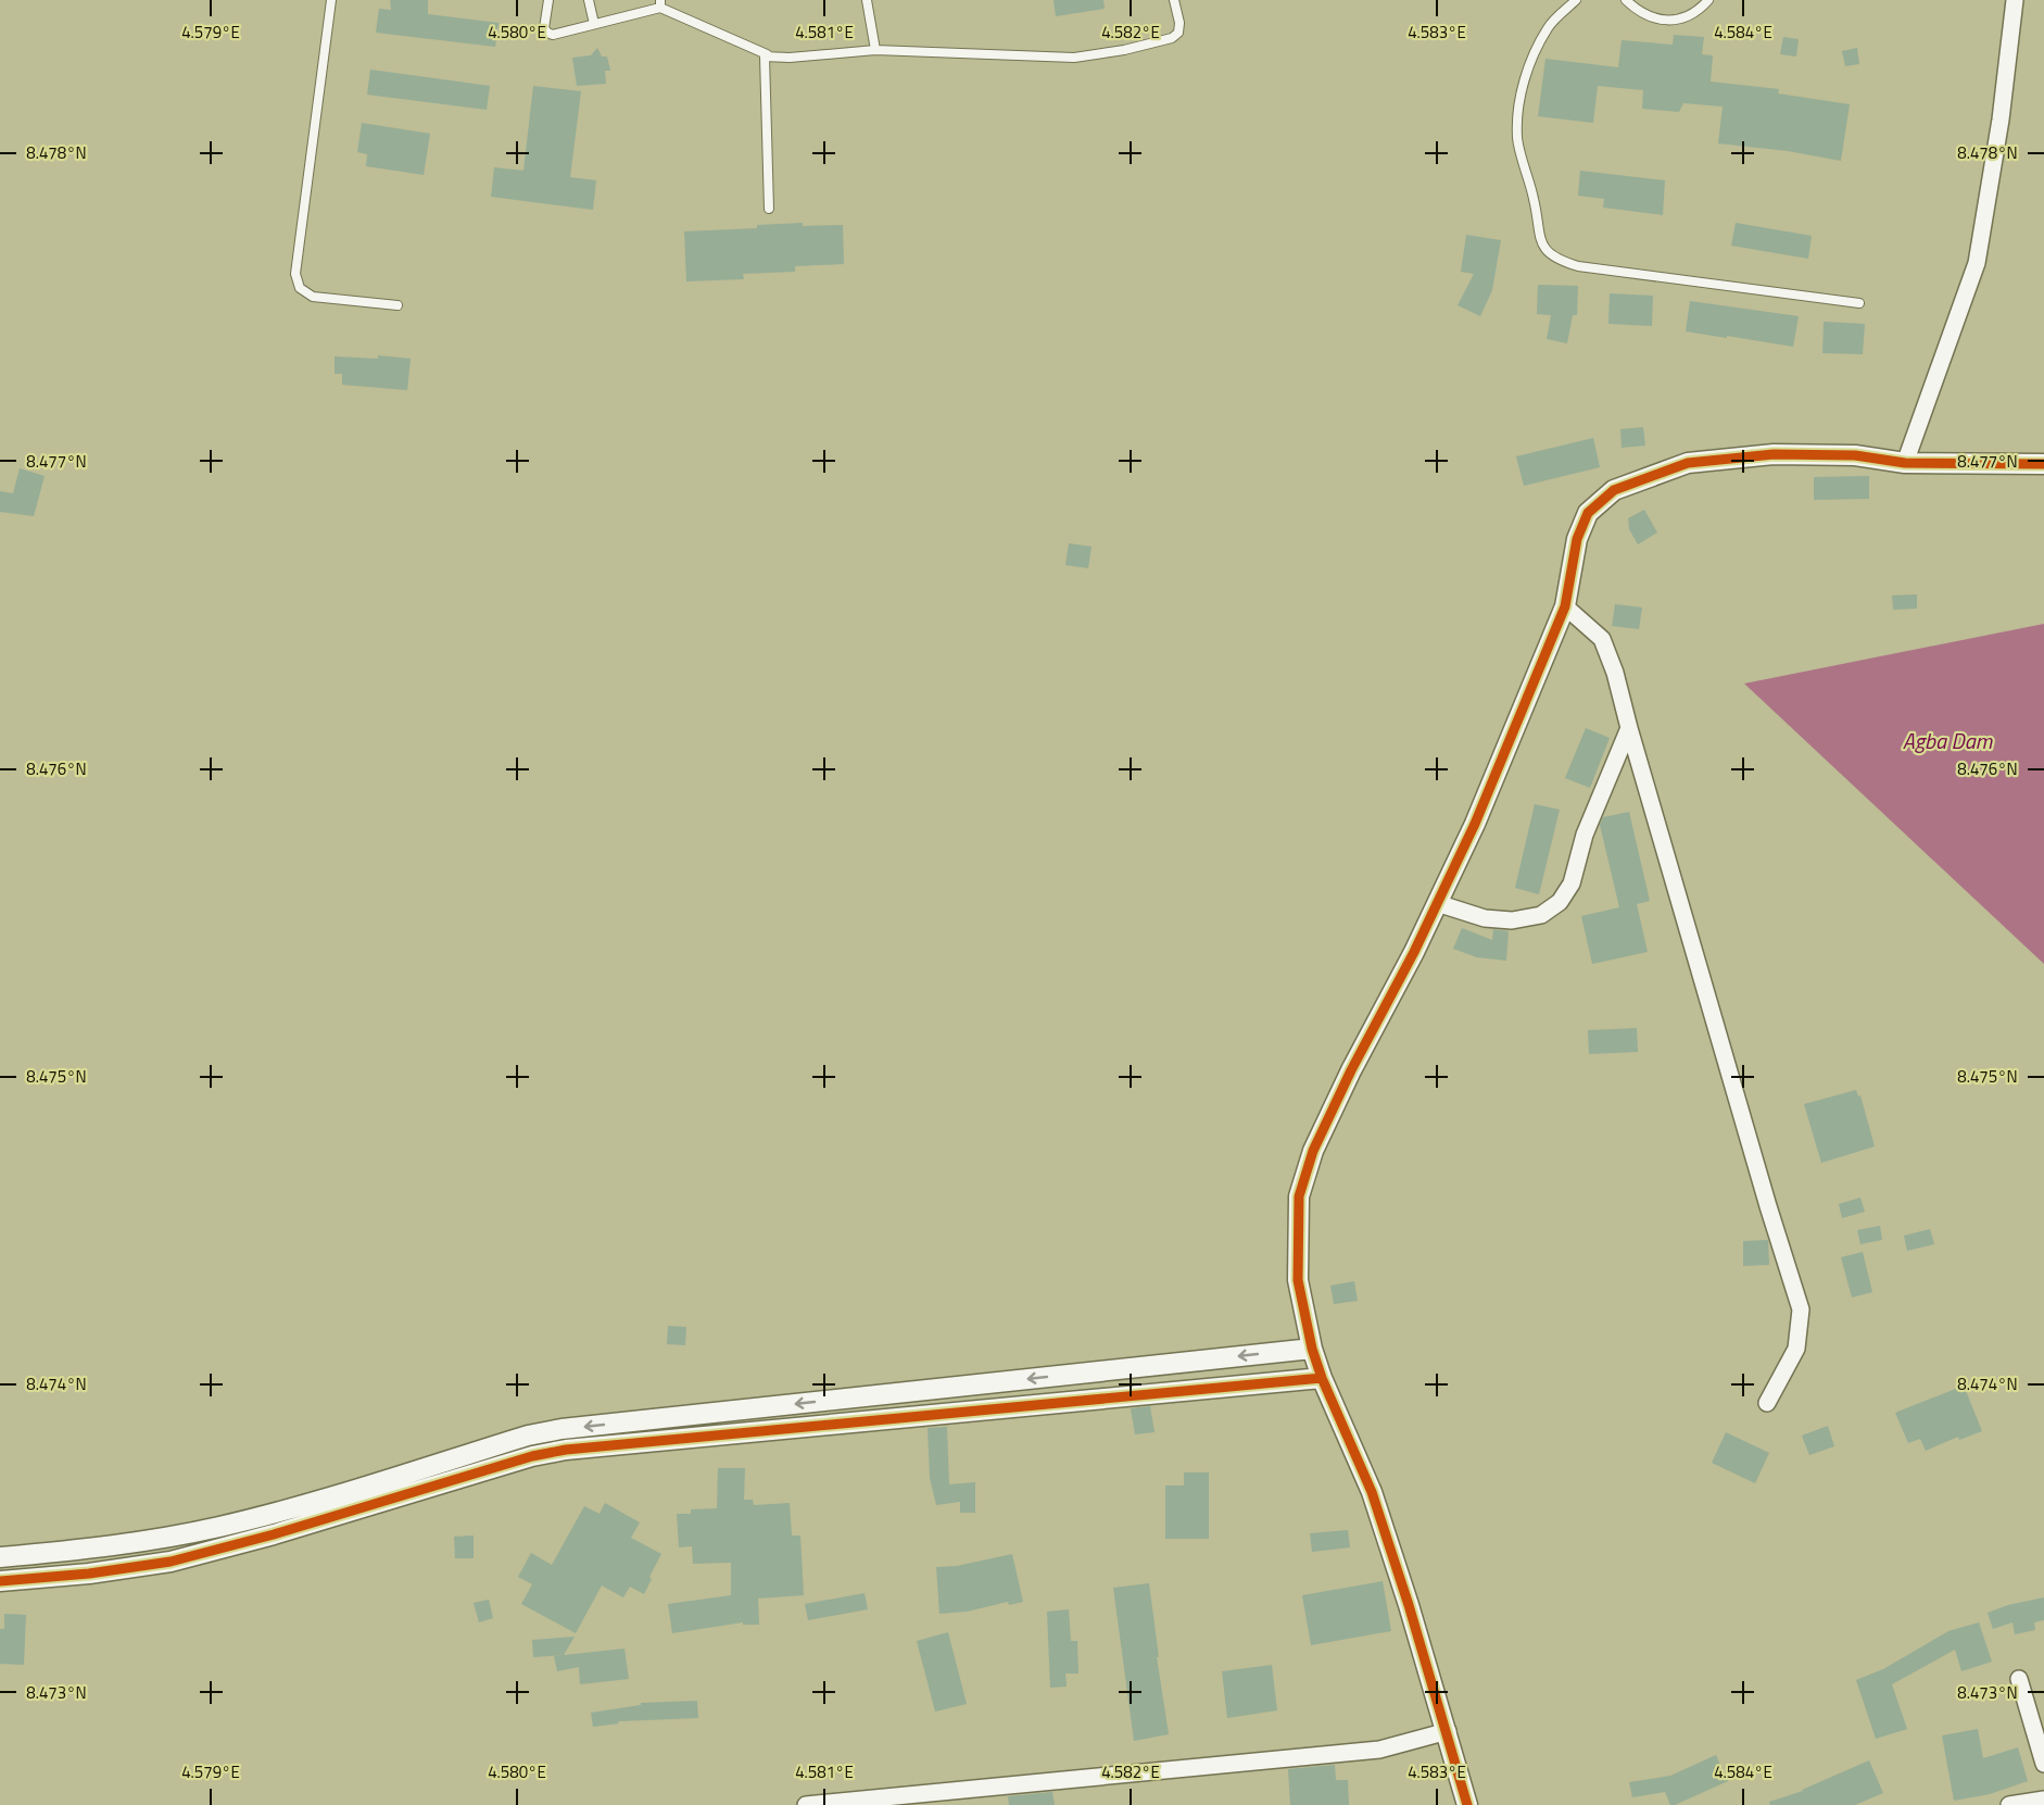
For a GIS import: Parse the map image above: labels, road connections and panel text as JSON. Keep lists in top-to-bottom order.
{
  "water": ["Agba Dam"],
  "coordinates": [
    "4.579°E",
    "4.580°E",
    "4.581°E",
    "4.582°E",
    "4.583°E",
    "4.584°E",
    "8.478°N",
    "8.477°N",
    "8.476°N",
    "8.475°N",
    "8.474°N",
    "8.473°N"
  ]
}
